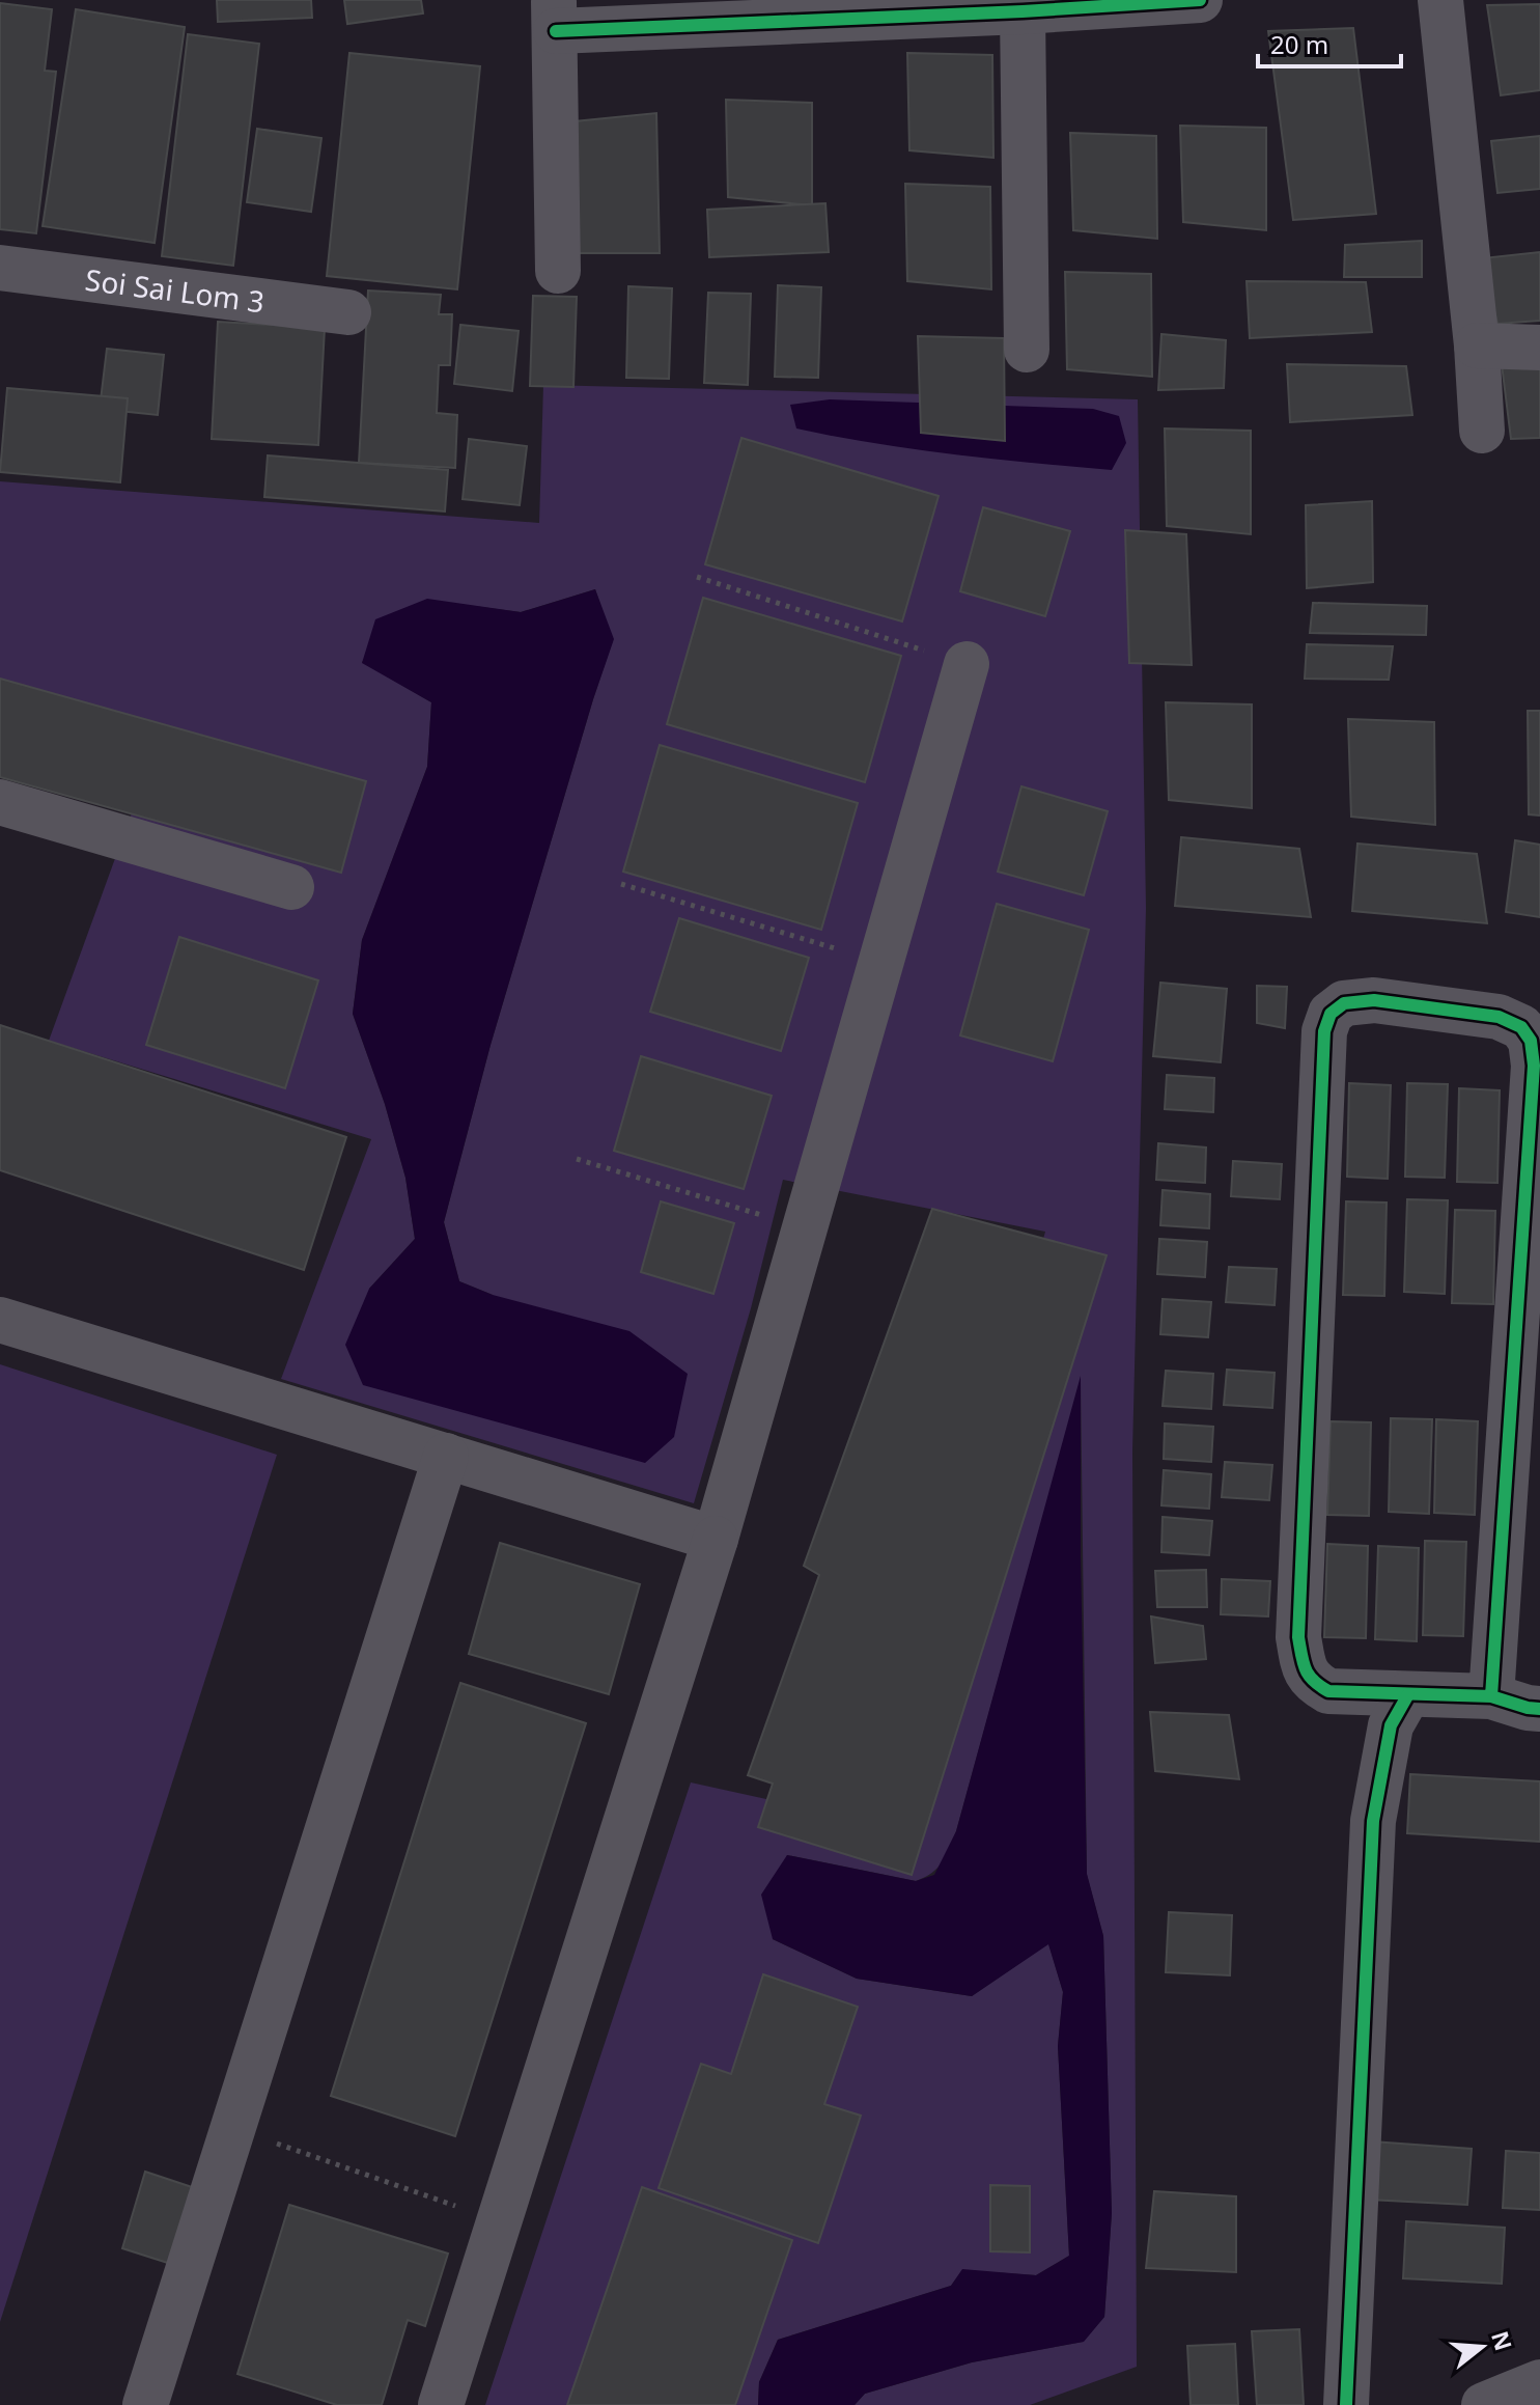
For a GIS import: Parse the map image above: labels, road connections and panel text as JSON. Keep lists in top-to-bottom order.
{
  "streets": {
    "street": ["Soi Sai Lom 3"]
  },
  "scale_bar": "20 m",
  "north": "right"
}
